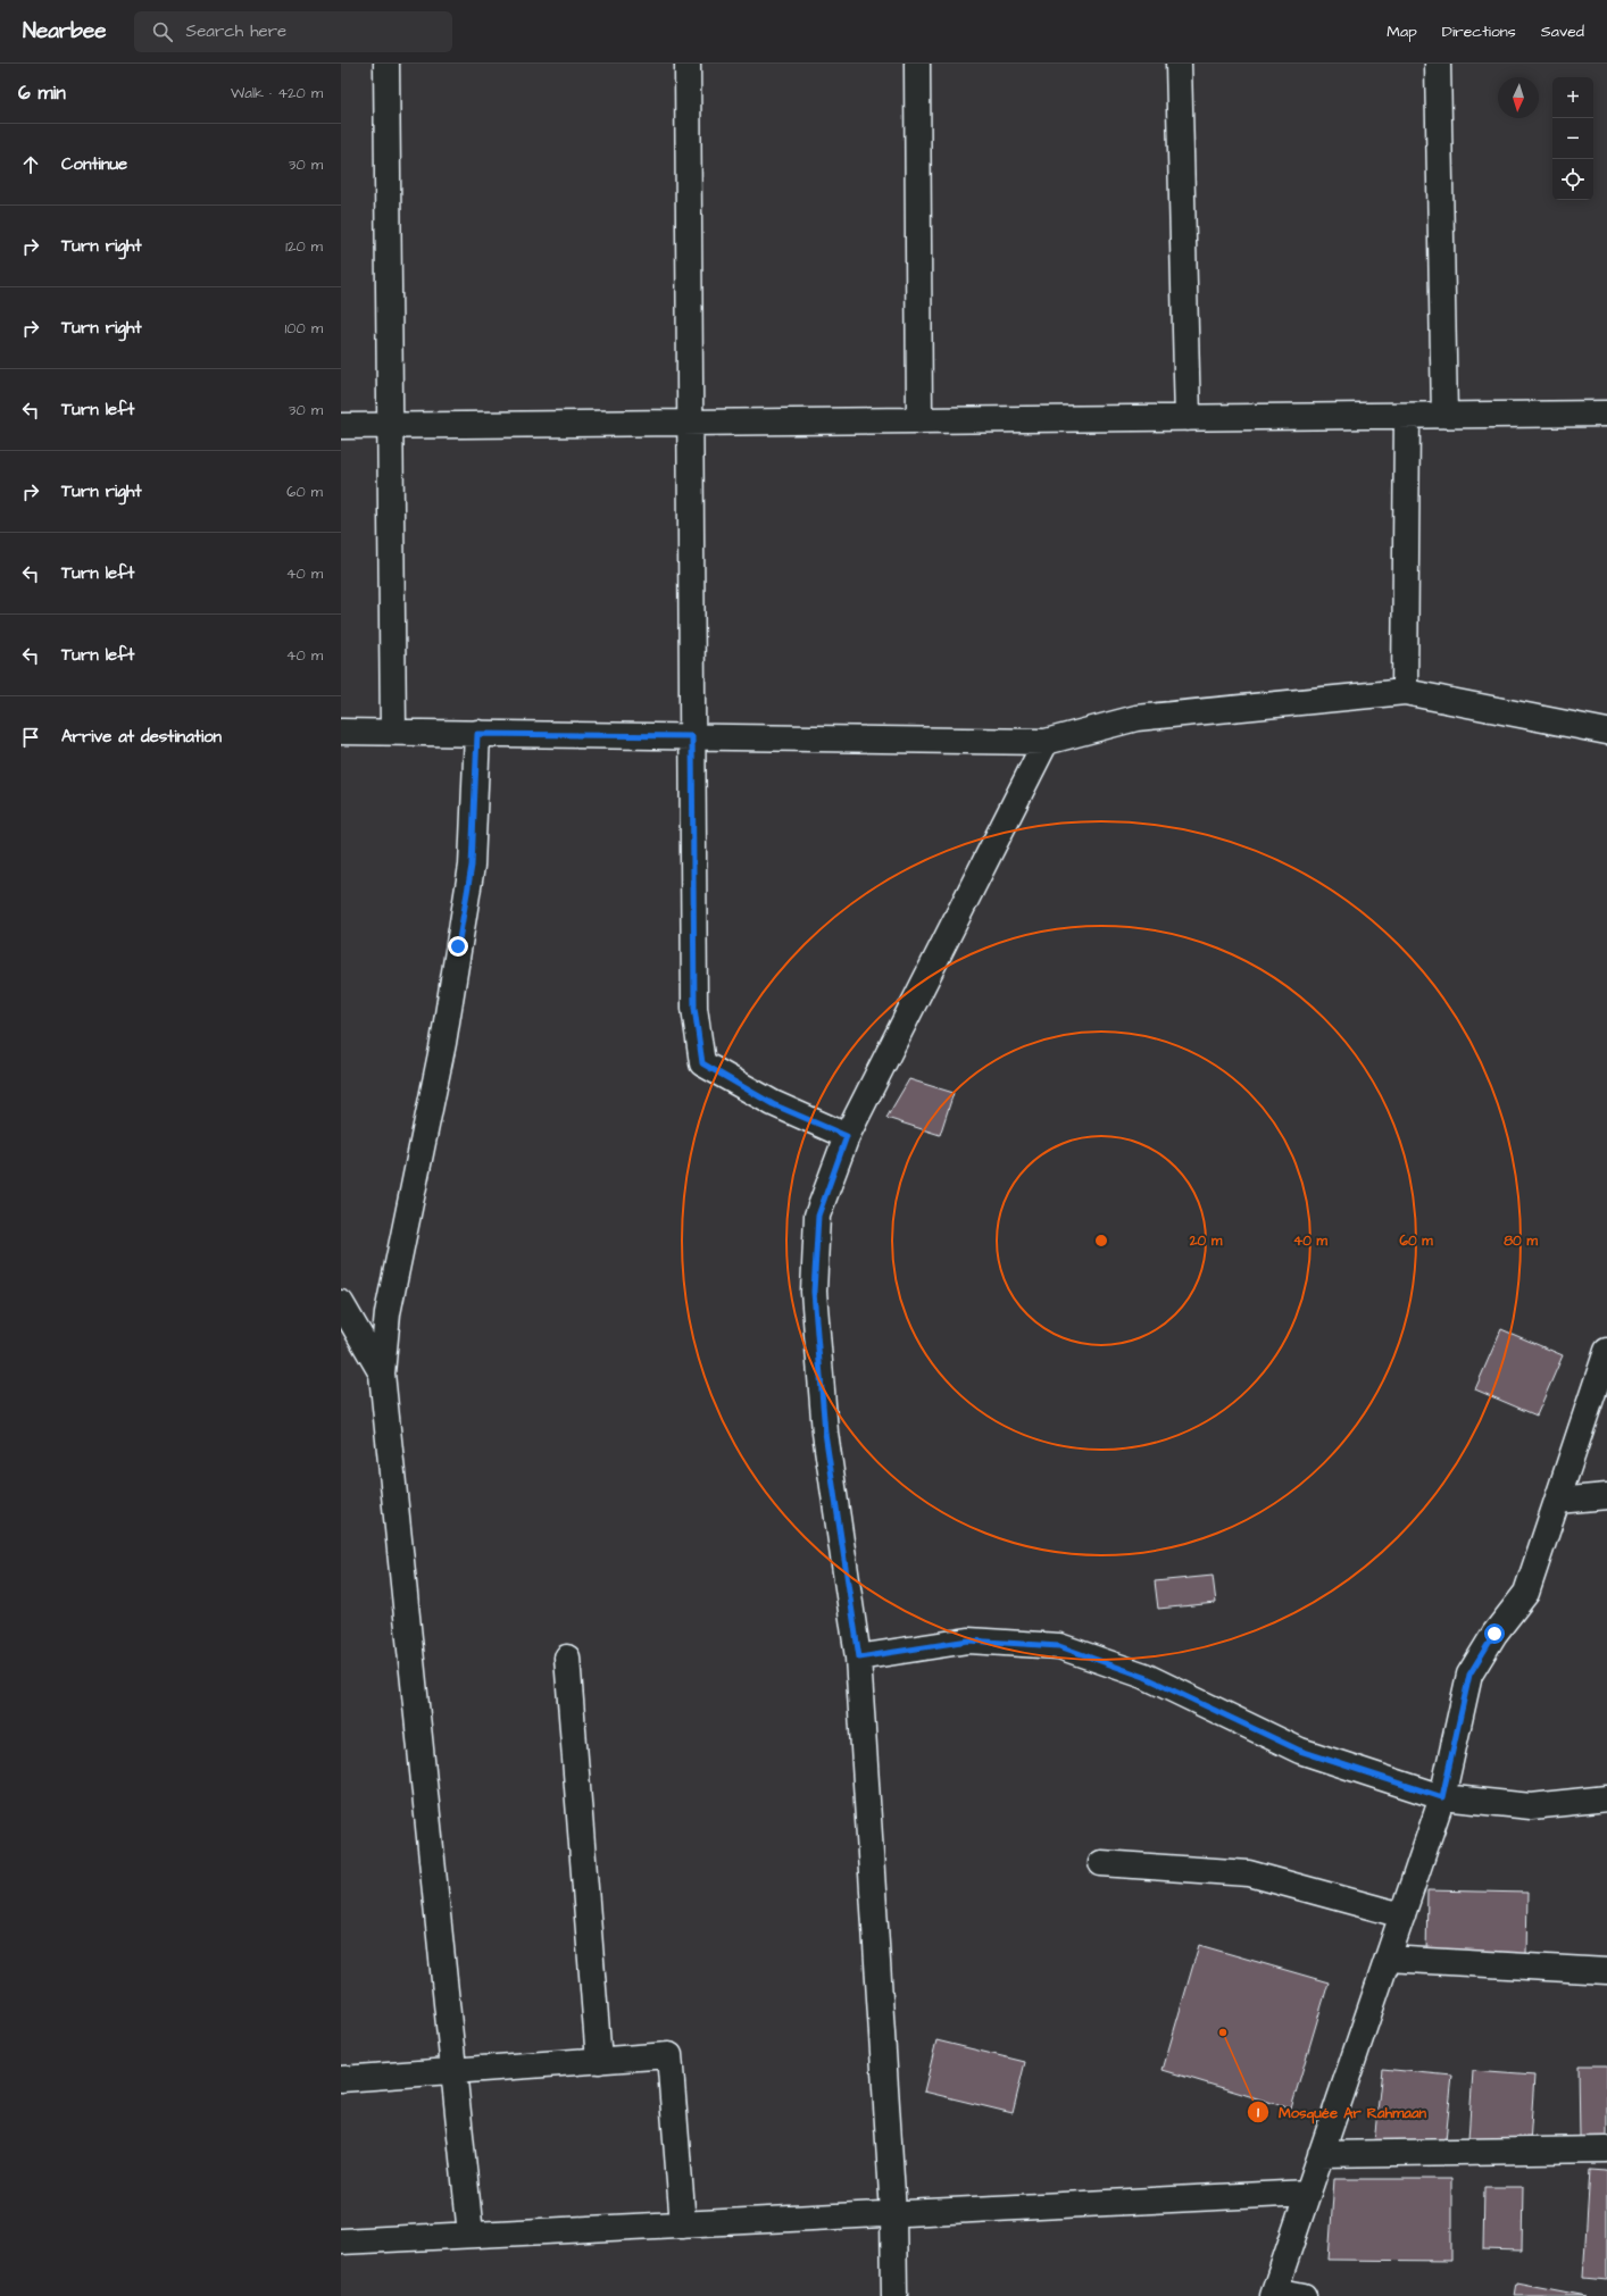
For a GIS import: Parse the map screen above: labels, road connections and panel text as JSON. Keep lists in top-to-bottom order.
{
  "places": ["Mosquée Ar Rahmaan"],
  "north": "bottom",
  "page": {
    "header": "Nearbee",
    "search": "Search here",
    "nav": ["Map", "Directions", "Saved"],
    "heading": ["6 min", "Walk · 420 m"],
    "map_buttons": ["+", "−"],
    "list": [
      ["Continue", "30 m"],
      ["Turn right", "120 m"],
      ["Turn right", "100 m"],
      ["Turn left", "30 m"],
      ["Turn right", "60 m"],
      ["Turn left", "40 m"],
      ["Turn left", "40 m"],
      "Arrive at destination"
    ]
  },
  "rings": [
    "20 m",
    "40 m",
    "60 m",
    "80 m"
  ]
}
